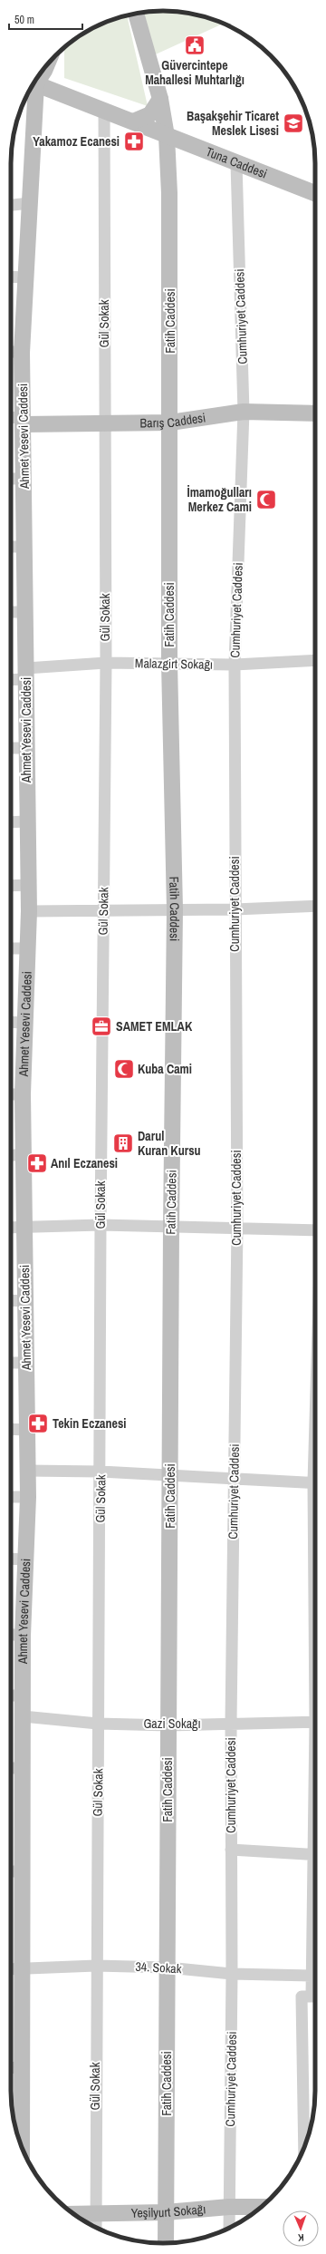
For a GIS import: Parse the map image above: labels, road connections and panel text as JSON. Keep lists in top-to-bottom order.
{
  "streets": {
    "main road": [
      "Tuna Caddesi",
      "Fatih Caddesi",
      "Barış Caddesi",
      "Ahmet Yesevi Caddesi",
      "Yeşilyurt Sokağı"
    ],
    "street": [
      "Cumhuriyet Caddesi",
      "Gül Sokak",
      "Malazgirt Sokağı",
      "Gazi Sokağı",
      "34. Sokak"
    ]
  },
  "crossings": [
    ["Tuna Caddesi", "Cumhuriyet Caddesi"],
    ["Tuna Caddesi", "Fatih Caddesi"],
    ["Tuna Caddesi", "Gül Sokak"],
    ["Cumhuriyet Caddesi", "Barış Caddesi"],
    ["Cumhuriyet Caddesi", "Malazgirt Sokağı"],
    ["Cumhuriyet Caddesi", "Gazi Sokağı"],
    ["Cumhuriyet Caddesi", "34. Sokak"],
    ["Cumhuriyet Caddesi", "Yeşilyurt Sokağı"],
    ["Fatih Caddesi", "Barış Caddesi"],
    ["Fatih Caddesi", "Malazgirt Sokağı"],
    ["Fatih Caddesi", "Gazi Sokağı"],
    ["Fatih Caddesi", "34. Sokak"],
    ["Fatih Caddesi", "Yeşilyurt Sokağı"],
    ["Gül Sokak", "Barış Caddesi"],
    ["Gül Sokak", "Malazgirt Sokağı"],
    ["Gül Sokak", "Gazi Sokağı"],
    ["Gül Sokak", "34. Sokak"],
    ["Gül Sokak", "Yeşilyurt Sokağı"],
    ["Barış Caddesi", "Ahmet Yesevi Caddesi"],
    ["Ahmet Yesevi Caddesi", "Malazgirt Sokağı"],
    ["Ahmet Yesevi Caddesi", "Gazi Sokağı"],
    ["Ahmet Yesevi Caddesi", "34. Sokak"]
  ],
  "places": {
    "public building": ["Güvercintepe Mahallesi Muhtarlığı"],
    "school or university": ["Başakşehir Ticaret Meslek Lisesi"],
    "pharmacy": ["Yakamoz Ecanesi", "Anıl Eczanesi", "Tekin Eczanesi"],
    "mosque": ["İmamoğulları Merkez Cami", "Kuba Cami"],
    "office": ["SAMET EMLAK"],
    "building": ["Darul Kuran Kursu"]
  },
  "scale_bar": "50 m",
  "north": "bottom"
}
